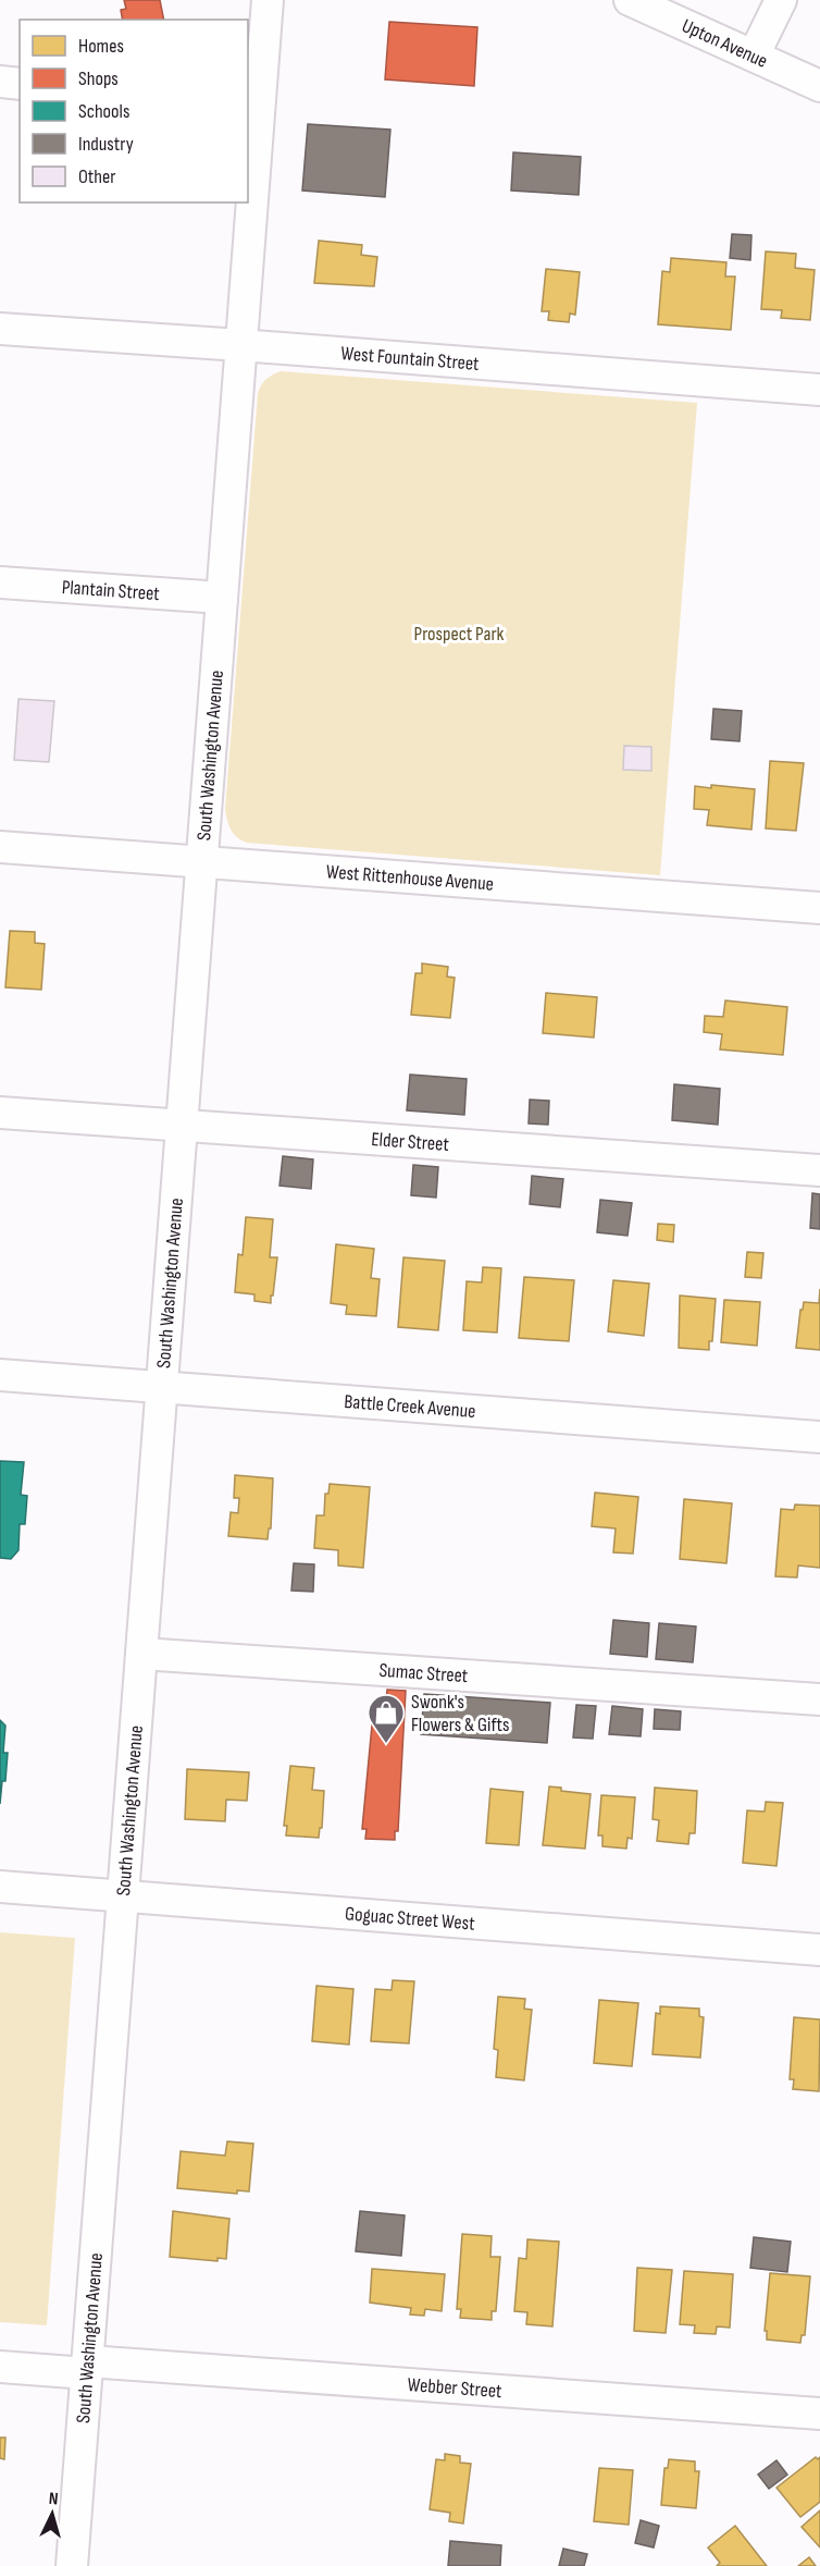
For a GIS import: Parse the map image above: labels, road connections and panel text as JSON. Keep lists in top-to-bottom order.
{
  "streets": {
    "street": [
      "Upton Avenue",
      "West Fountain Street",
      "Plantain Street",
      "South Washington Avenue",
      "West Rittenhouse Avenue",
      "Elder Street",
      "Battle Creek Avenue",
      "Sumac Street",
      "Goguac Street West",
      "Webber Street"
    ]
  },
  "crossings": [
    ["West Fountain Street", "South Washington Avenue"],
    ["Plantain Street", "South Washington Avenue"],
    ["South Washington Avenue", "West Rittenhouse Avenue"],
    ["South Washington Avenue", "Elder Street"],
    ["South Washington Avenue", "Battle Creek Avenue"],
    ["South Washington Avenue", "Sumac Street"],
    ["South Washington Avenue", "Goguac Street West"],
    ["South Washington Avenue", "Webber Street"]
  ],
  "parks": ["Prospect Park"],
  "places": {
    "shop": ["Swonk's Flowers & Gifts"]
  },
  "legend": [
    "Homes",
    "Shops",
    "Schools",
    "Industry",
    "Other"
  ],
  "north": "top"
}
